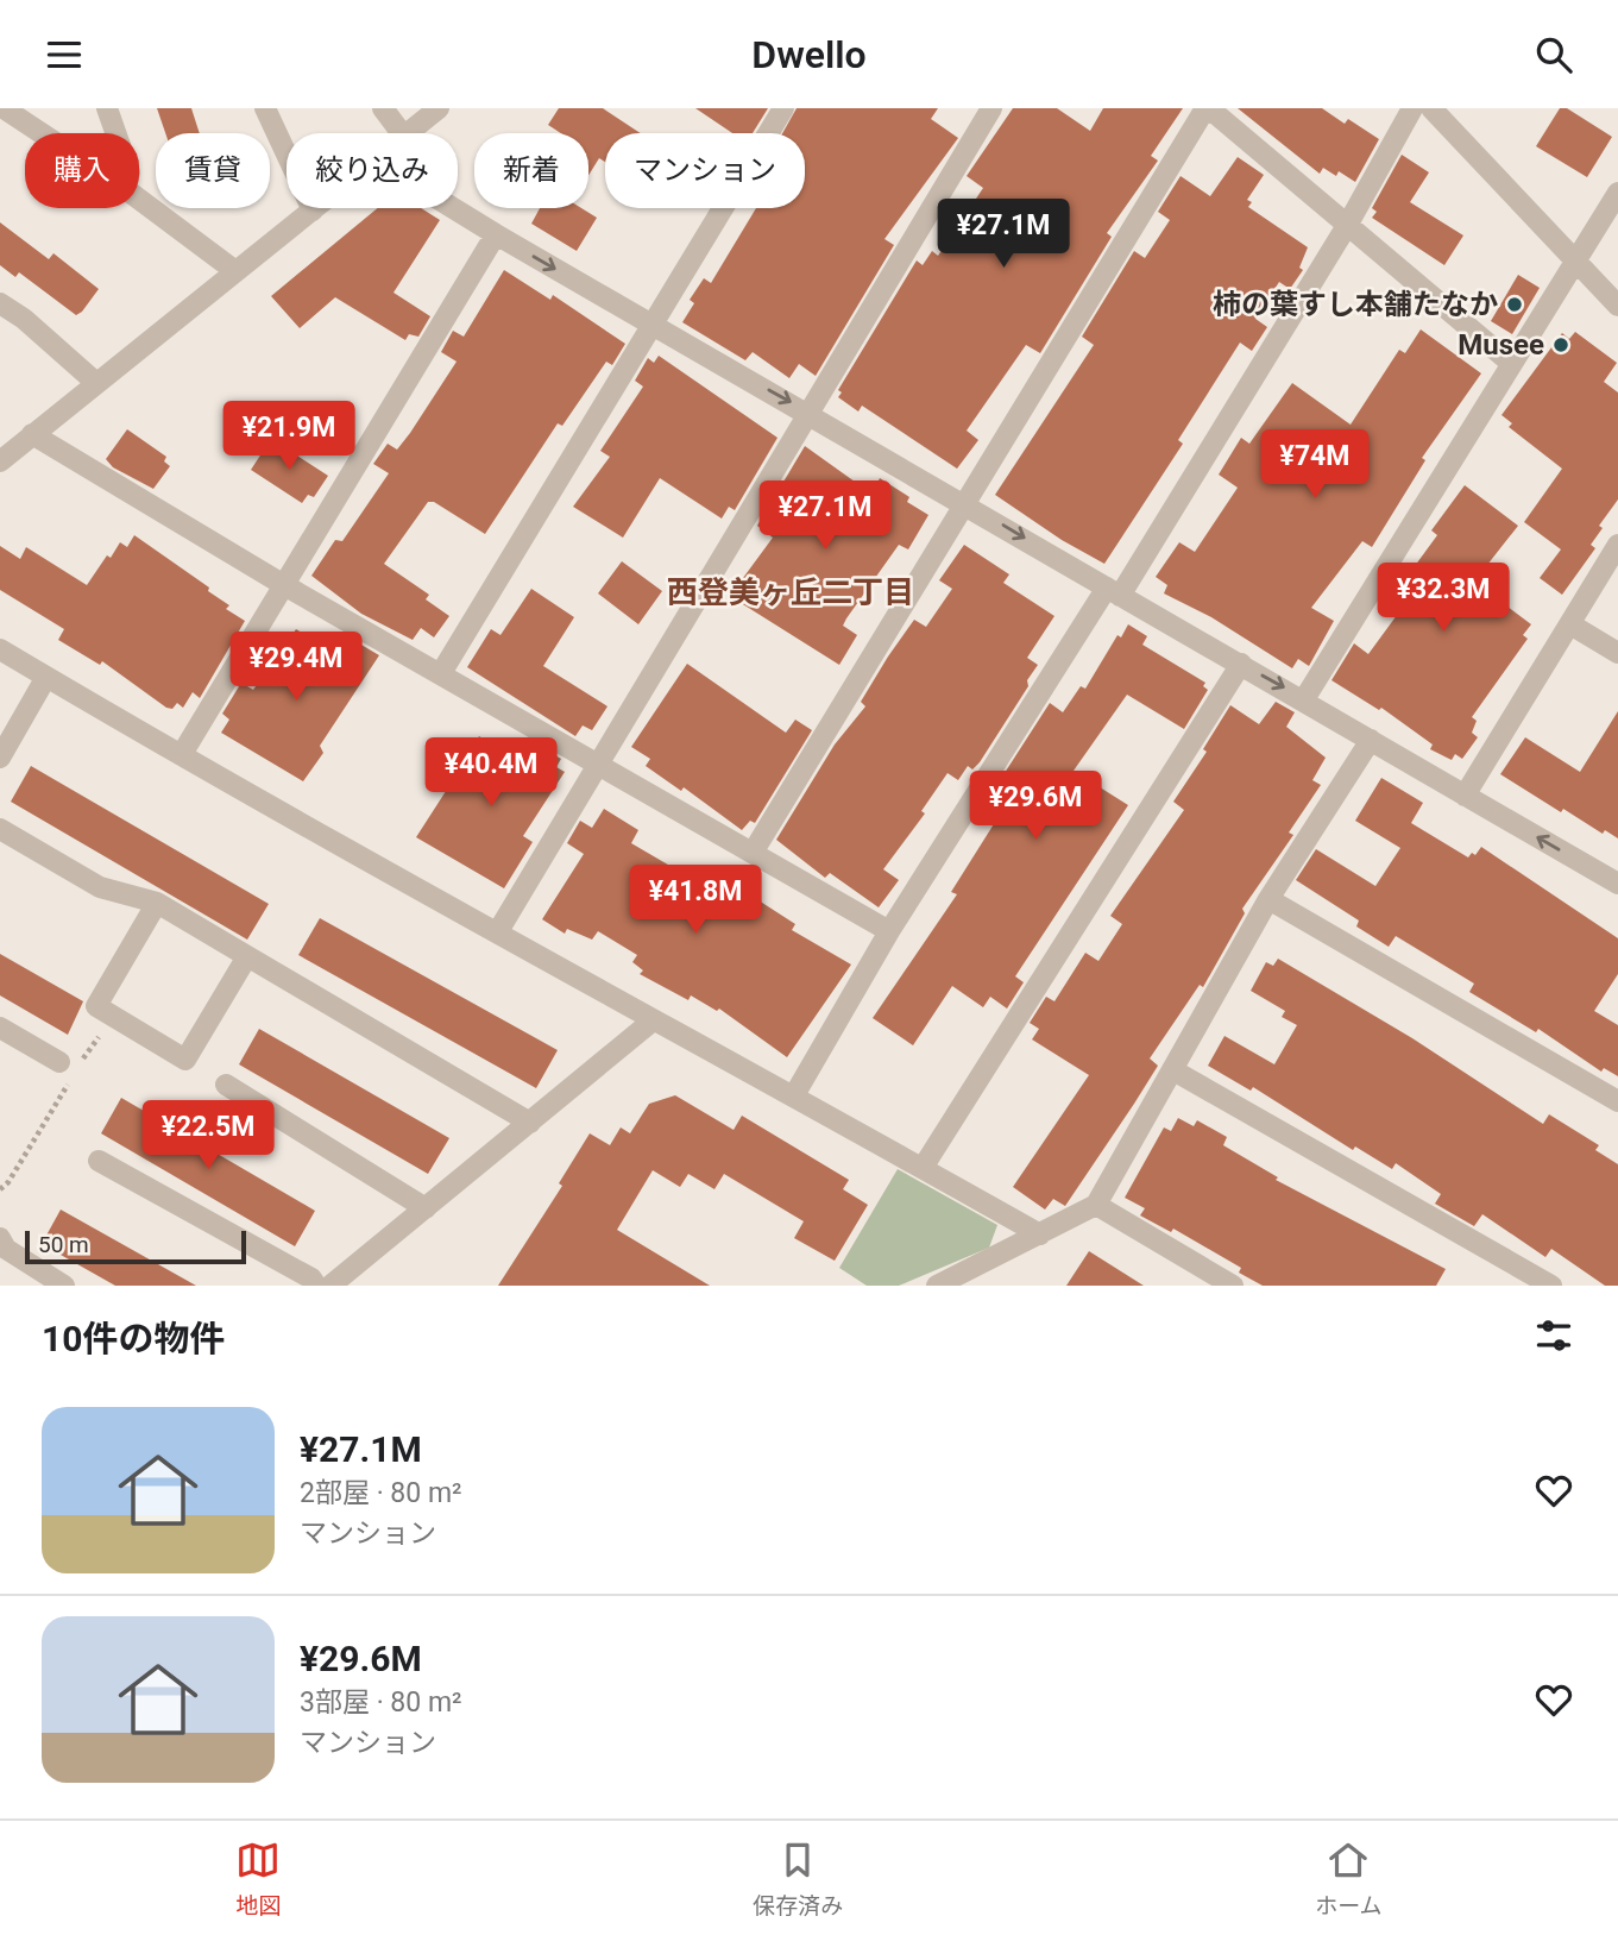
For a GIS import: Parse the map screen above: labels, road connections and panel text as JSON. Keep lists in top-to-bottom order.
{
  "districts": ["西登美ヶ丘二丁目"],
  "places": ["柿の葉すし本舗たなか", "Musee"],
  "scale_bar": "50 m",
  "page": {
    "header": "Dwello",
    "chip": [
      "購入",
      "賃貸",
      "絞り込み",
      "新着",
      "マンション"
    ],
    "price": [
      "¥27.1M",
      "¥21.9M",
      "¥74M",
      "¥27.1M",
      "¥32.3M",
      "¥29.4M",
      "¥40.4M",
      "¥29.6M",
      "¥41.8M",
      "¥22.5M"
    ],
    "scale": "50 m",
    "heading": "10件の物件",
    "list": [
      {
        "name": "¥27.1M",
        "note": "2部屋 · 80 m² · マンション"
      },
      {
        "name": "¥29.6M",
        "note": "3部屋 · 80 m² · マンション"
      }
    ],
    "tabs": ["地図", "保存済み", "ホーム"]
  }
}
